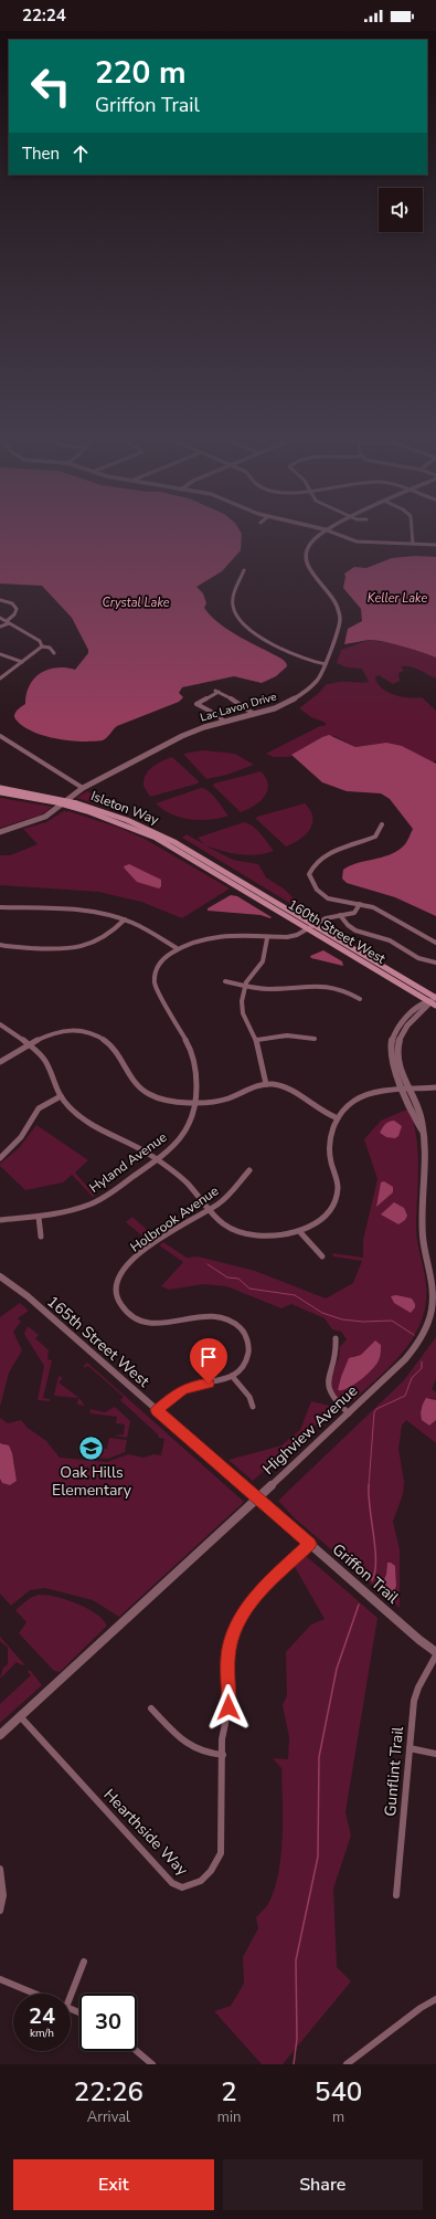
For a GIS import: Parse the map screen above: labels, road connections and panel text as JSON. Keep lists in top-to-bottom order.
{
  "streets": {
    "main road": ["Isleton Way", "160th Street West"],
    "street": [
      "Lac Lavon Drive",
      "Hyland Avenue",
      "Holbrook Avenue",
      "165th Street West",
      "Highview Avenue",
      "Griffon Trail",
      "Gunflint Trail",
      "Hearthside Way"
    ]
  },
  "crossings": [
    ["Lac Lavon Drive", "Isleton Way"],
    ["Isleton Way", "160th Street West"],
    ["160th Street West", "Hyland Avenue"],
    ["160th Street West", "Highview Avenue"],
    ["165th Street West", "Highview Avenue"],
    ["165th Street West", "Griffon Trail"],
    ["Highview Avenue", "Griffon Trail"],
    ["Highview Avenue", "Hearthside Way"],
    ["Griffon Trail", "Gunflint Trail"],
    ["Griffon Trail", "Hearthside Way"]
  ],
  "water": ["Keller Lake", "Crystal Lake"],
  "places": {
    "school or university": ["Oak Hills Elementary"]
  },
  "page": {
    "status": "22:24",
    "turn": ["220 m", "Griffon Trail"],
    "then": "Then",
    "speed": "24 km/h",
    "limit": "30",
    "eta": [
      "22:26",
      "Arrival",
      "2",
      "min",
      "540",
      "m"
    ],
    "buttons": ["Exit", "Share"]
  }
}
